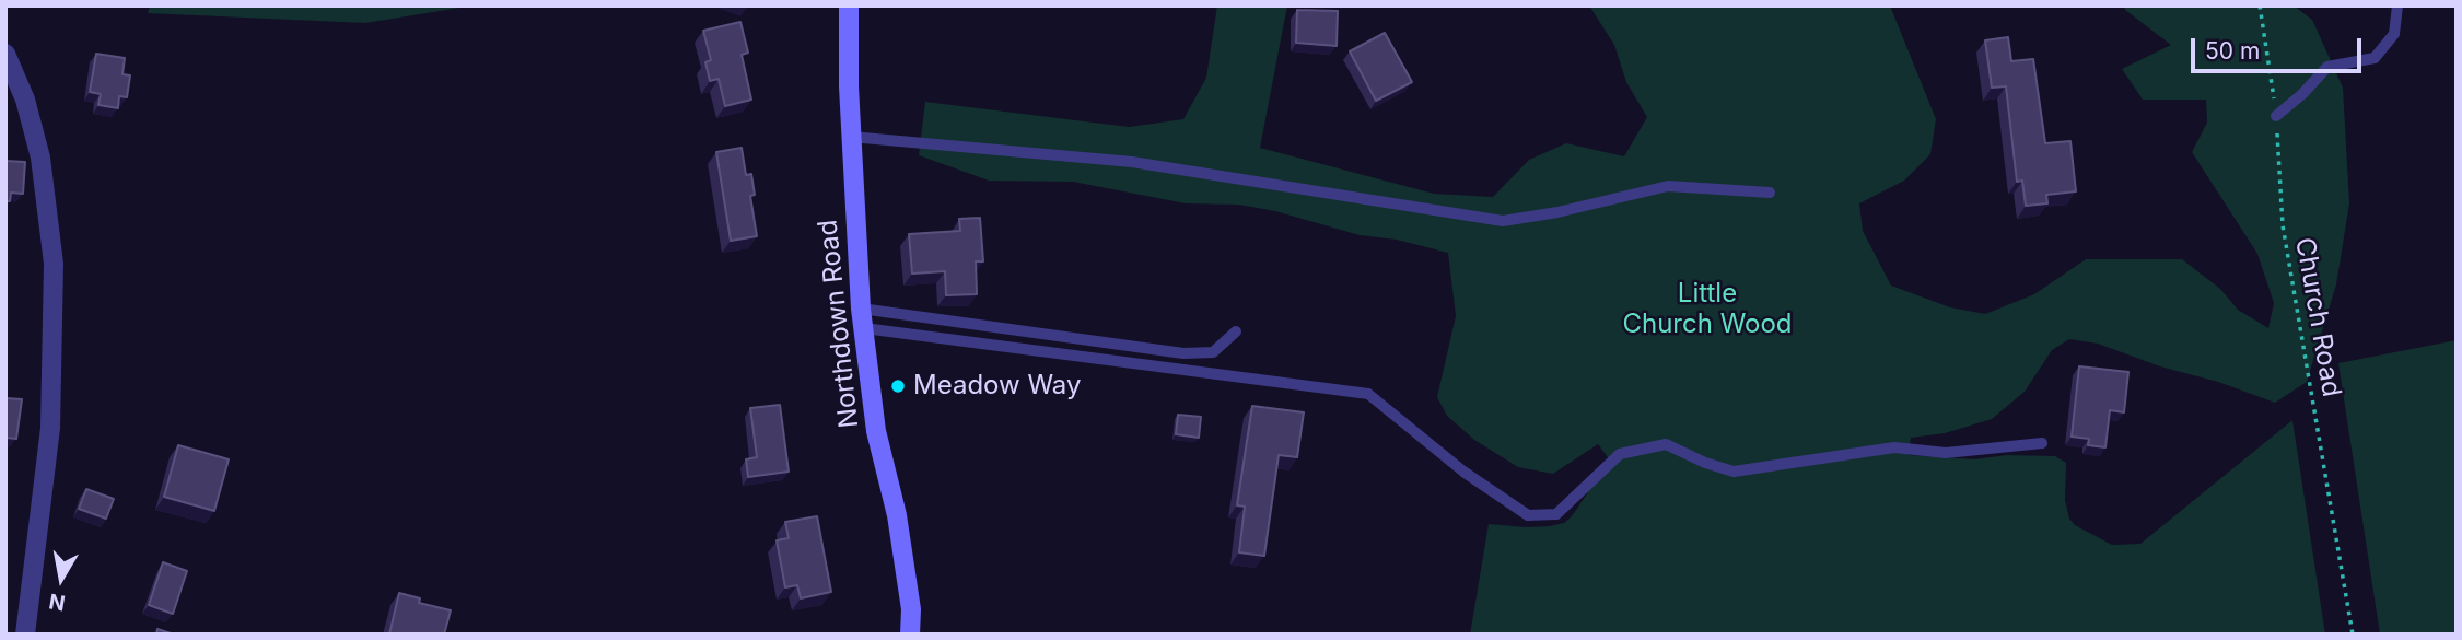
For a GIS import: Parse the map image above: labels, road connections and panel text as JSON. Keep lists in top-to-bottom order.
{
  "streets": {
    "street": ["Northdown Road"],
    "path": ["Church Road"]
  },
  "parks": ["Little Church Wood"],
  "places": ["Meadow Way"],
  "scale_bar": "50 m",
  "north": "bottom"
}
